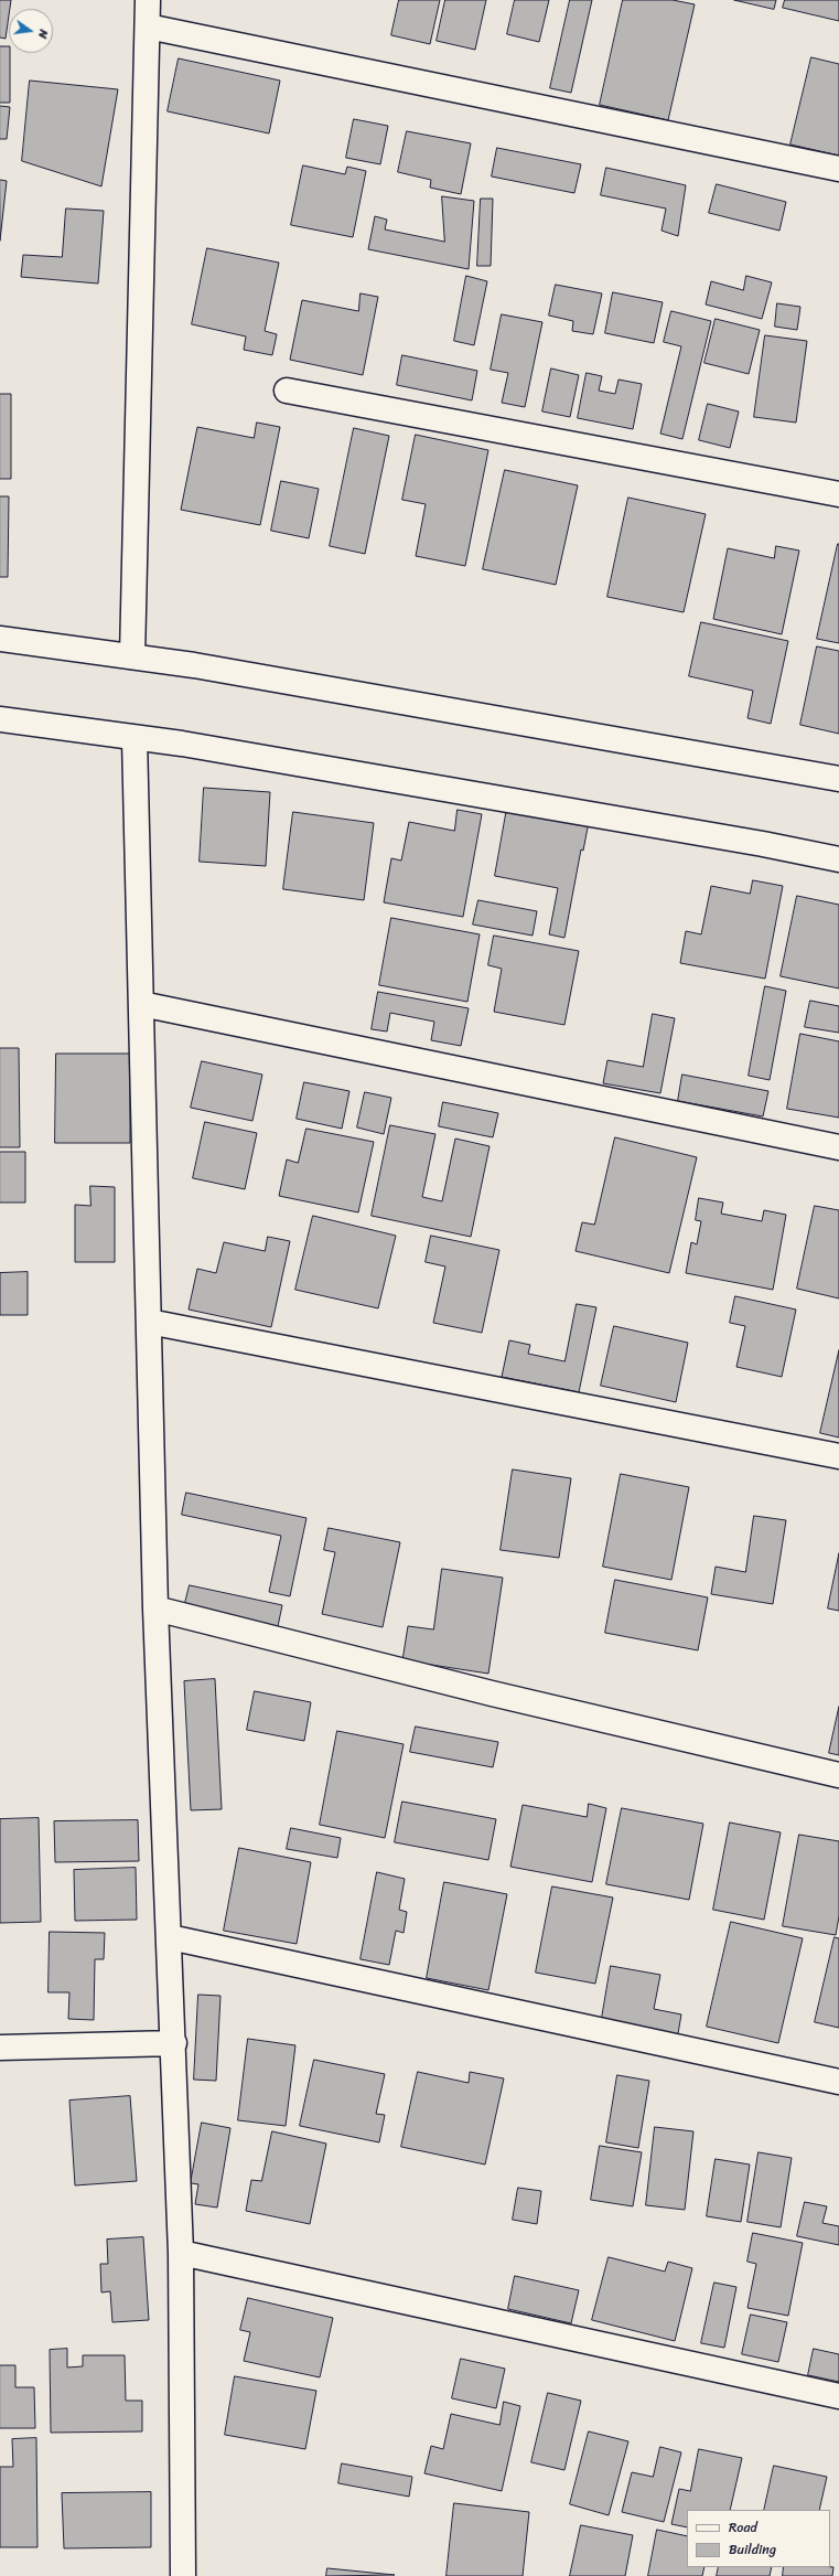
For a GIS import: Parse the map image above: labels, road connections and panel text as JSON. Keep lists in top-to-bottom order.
{
  "legend": ["Road", "Building"],
  "north": "right"
}
